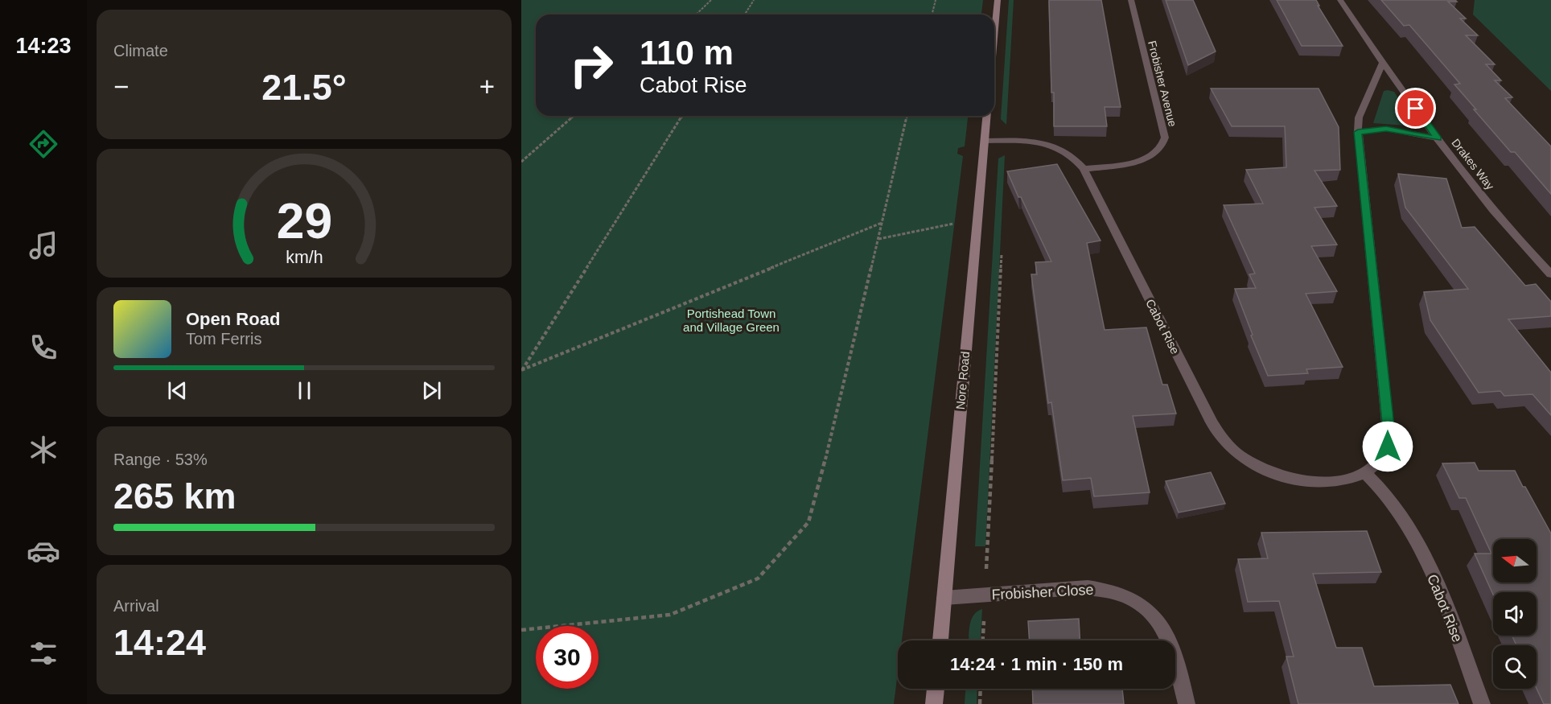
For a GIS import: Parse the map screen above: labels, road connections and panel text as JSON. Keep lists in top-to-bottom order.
{
  "streets": {
    "street": [
      "Frobisher Avenue",
      "Drakes Way",
      "Cabot Rise",
      "Nore Road",
      "Frobisher Close"
    ]
  },
  "crossings": [
    ["Frobisher Avenue", "Cabot Rise"],
    ["Cabot Rise", "Nore Road"],
    ["Nore Road", "Frobisher Close"]
  ],
  "parks": ["Portishead Town and Village Green"],
  "north": "left",
  "page": {
    "tabs": "14:23",
    "tile": [
      "Climate",
      ["Range · 53%", "265 km"],
      ["Arrival", "14:24"]
    ],
    "turn": ["110 m", "Cabot Rise"],
    "heat": ["−", "21.5°", "+"],
    "song": ["Open Road", "Tom Ferris"],
    "limit": "30",
    "trip": "14:24 · 1 min · 150 m",
    "gauge": ["29", "km/h"]
  }
}
